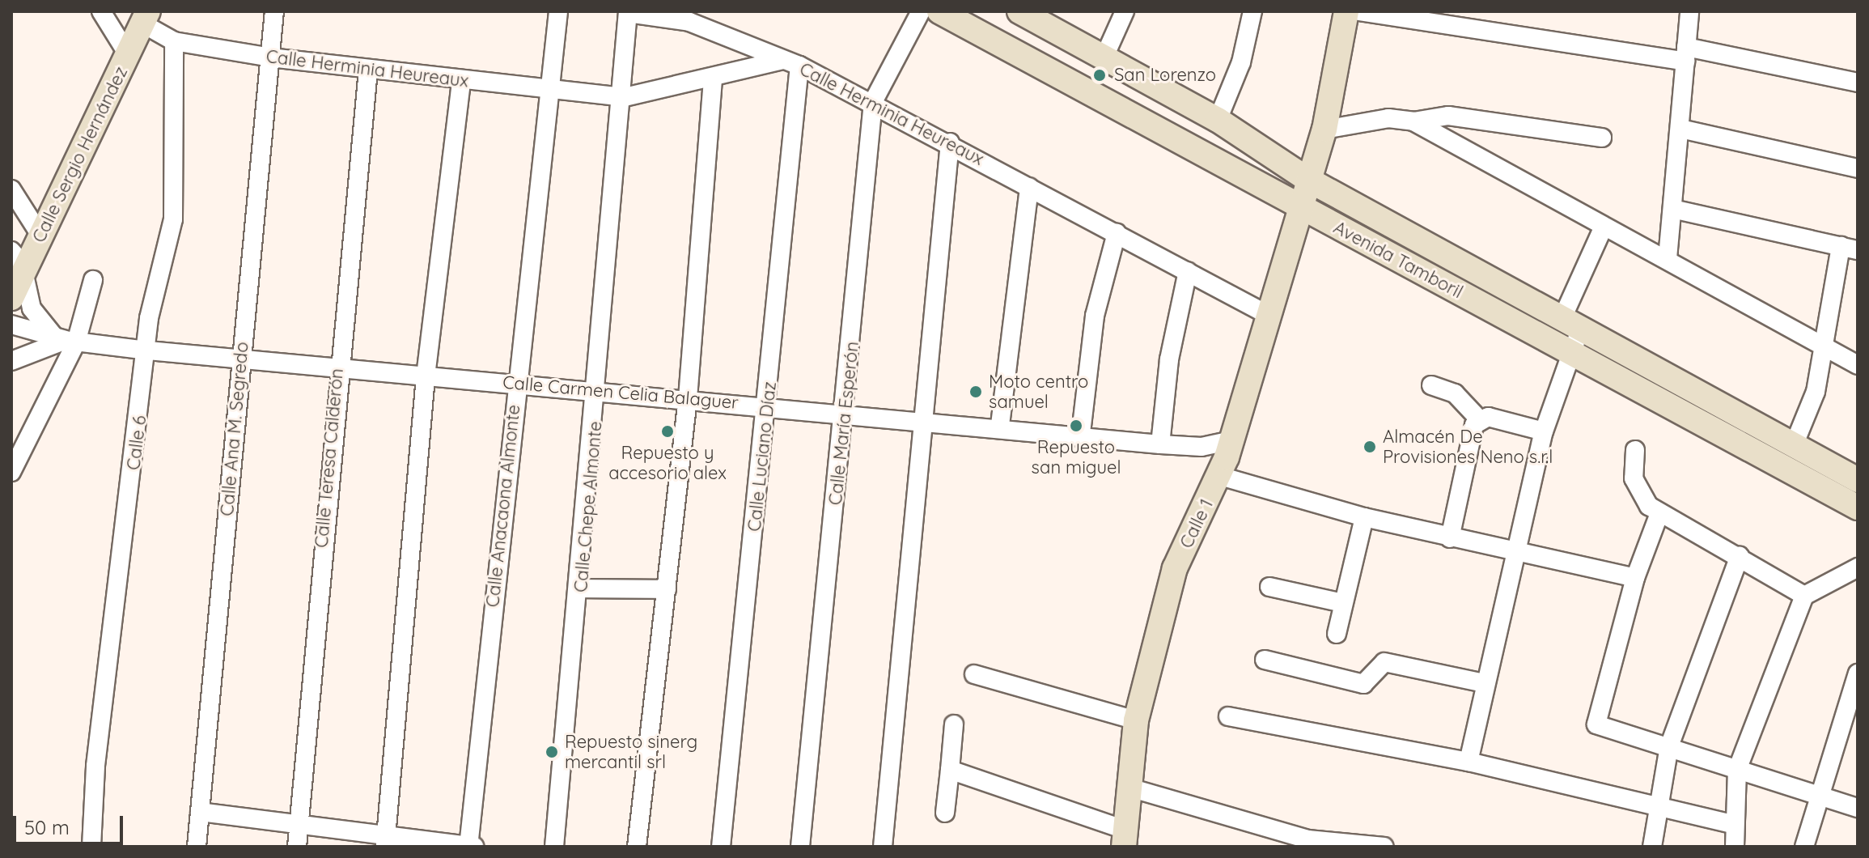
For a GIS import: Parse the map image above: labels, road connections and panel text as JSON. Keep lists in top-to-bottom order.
{
  "streets": {
    "main road": ["Calle Sergio Hernández", "Avenida Tamboril", "Calle 1"],
    "street": [
      "Calle Herminia Heureaux",
      "Calle Carmen Celia Balaguer",
      "Calle María Esperón",
      "Calle Ana M. Segredo",
      "Calle 6",
      "Calle Luciano Díaz",
      "Calle Teresa Calderón",
      "Calle Anacaona Almonte",
      "Calle Chepe Almonte"
    ]
  },
  "crossings": [
    ["Calle Herminia Heureaux", "Calle Sergio Hernández"],
    ["Calle Herminia Heureaux", "Calle María Esperón"],
    ["Calle Herminia Heureaux", "Calle Ana M. Segredo"],
    ["Calle Herminia Heureaux", "Calle 6"],
    ["Calle Herminia Heureaux", "Calle Luciano Díaz"],
    ["Calle Herminia Heureaux", "Calle Teresa Calderón"],
    ["Calle Herminia Heureaux", "Calle Anacaona Almonte"],
    ["Calle Herminia Heureaux", "Calle Chepe Almonte"],
    ["Calle Herminia Heureaux", "Calle 1"],
    ["Avenida Tamboril", "Calle 1"],
    ["Calle Carmen Celia Balaguer", "Calle María Esperón"],
    ["Calle Carmen Celia Balaguer", "Calle Ana M. Segredo"],
    ["Calle Carmen Celia Balaguer", "Calle 6"],
    ["Calle Carmen Celia Balaguer", "Calle Luciano Díaz"],
    ["Calle Carmen Celia Balaguer", "Calle Teresa Calderón"],
    ["Calle Carmen Celia Balaguer", "Calle Anacaona Almonte"],
    ["Calle Carmen Celia Balaguer", "Calle Chepe Almonte"],
    ["Calle Carmen Celia Balaguer", "Calle 1"]
  ],
  "places": [
    "San Lorenzo",
    "Moto centro samuel",
    "Repuesto san miguel",
    "Repuesto y accesorio alex",
    "Almacén De Provisiones Neno s.r.l",
    "Repuesto sinerg mercantil srl"
  ],
  "scale_bar": "50 m"
}
